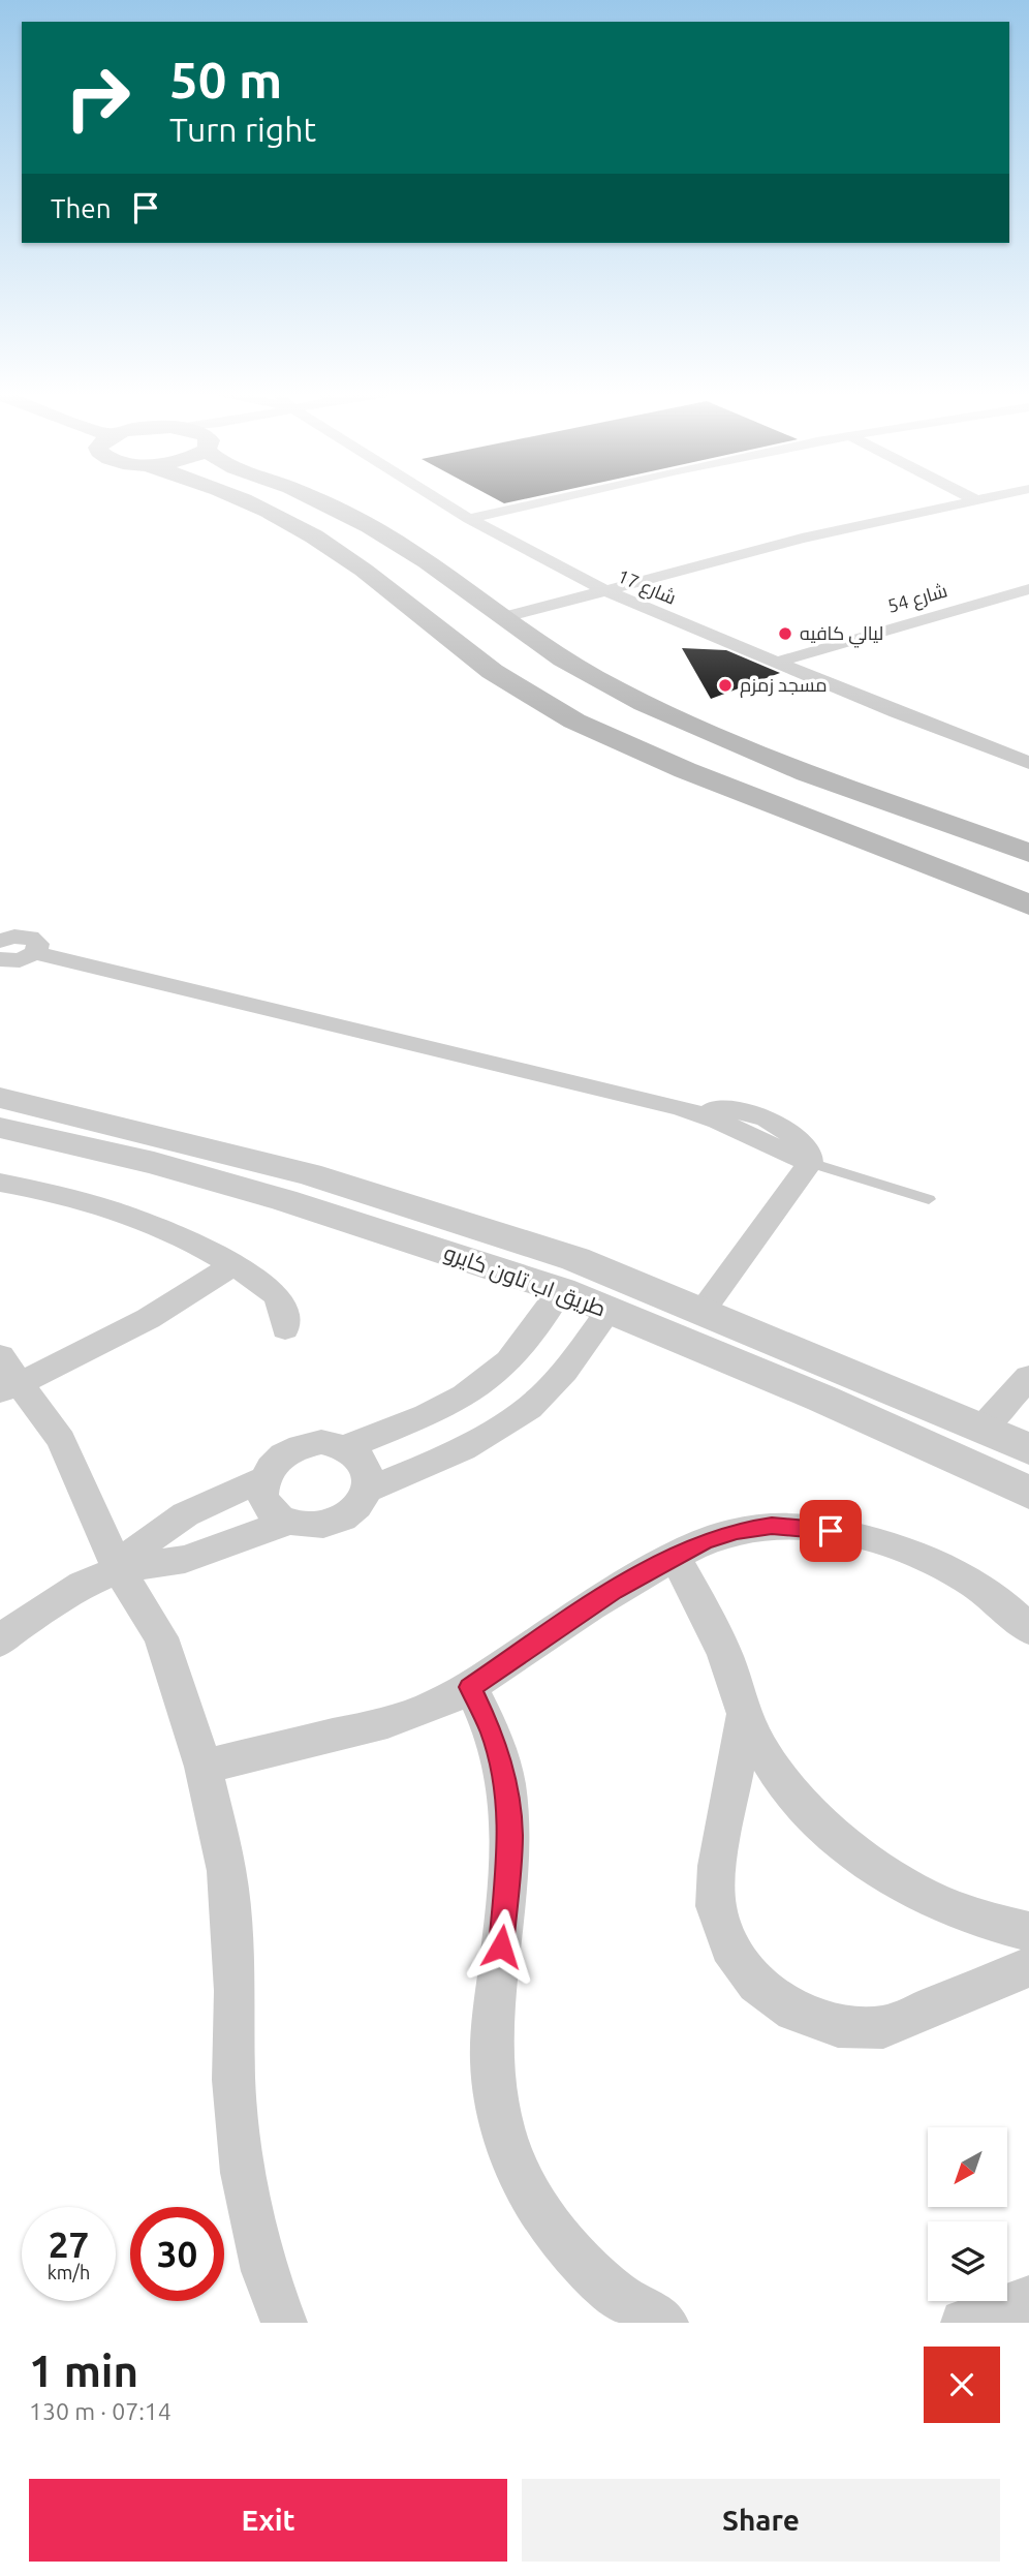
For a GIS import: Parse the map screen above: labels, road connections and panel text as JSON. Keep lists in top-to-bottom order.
{
  "streets": {
    "street": ["شارع 17", "شارع 54", "طريق اب تاون كايرو"]
  },
  "crossings": [
    ["شارع 17", "شارع 54"]
  ],
  "places": ["ليالي كافيه", "مسجد زمزم"],
  "north": "bottom left",
  "page": {
    "turn": ["50 m", "Turn right"],
    "then": "Then",
    "speed": "27 km/h",
    "limit": "30",
    "heading": ["1 min", "130 m · 07:14"],
    "buttons": ["Exit", "Share"]
  }
}
